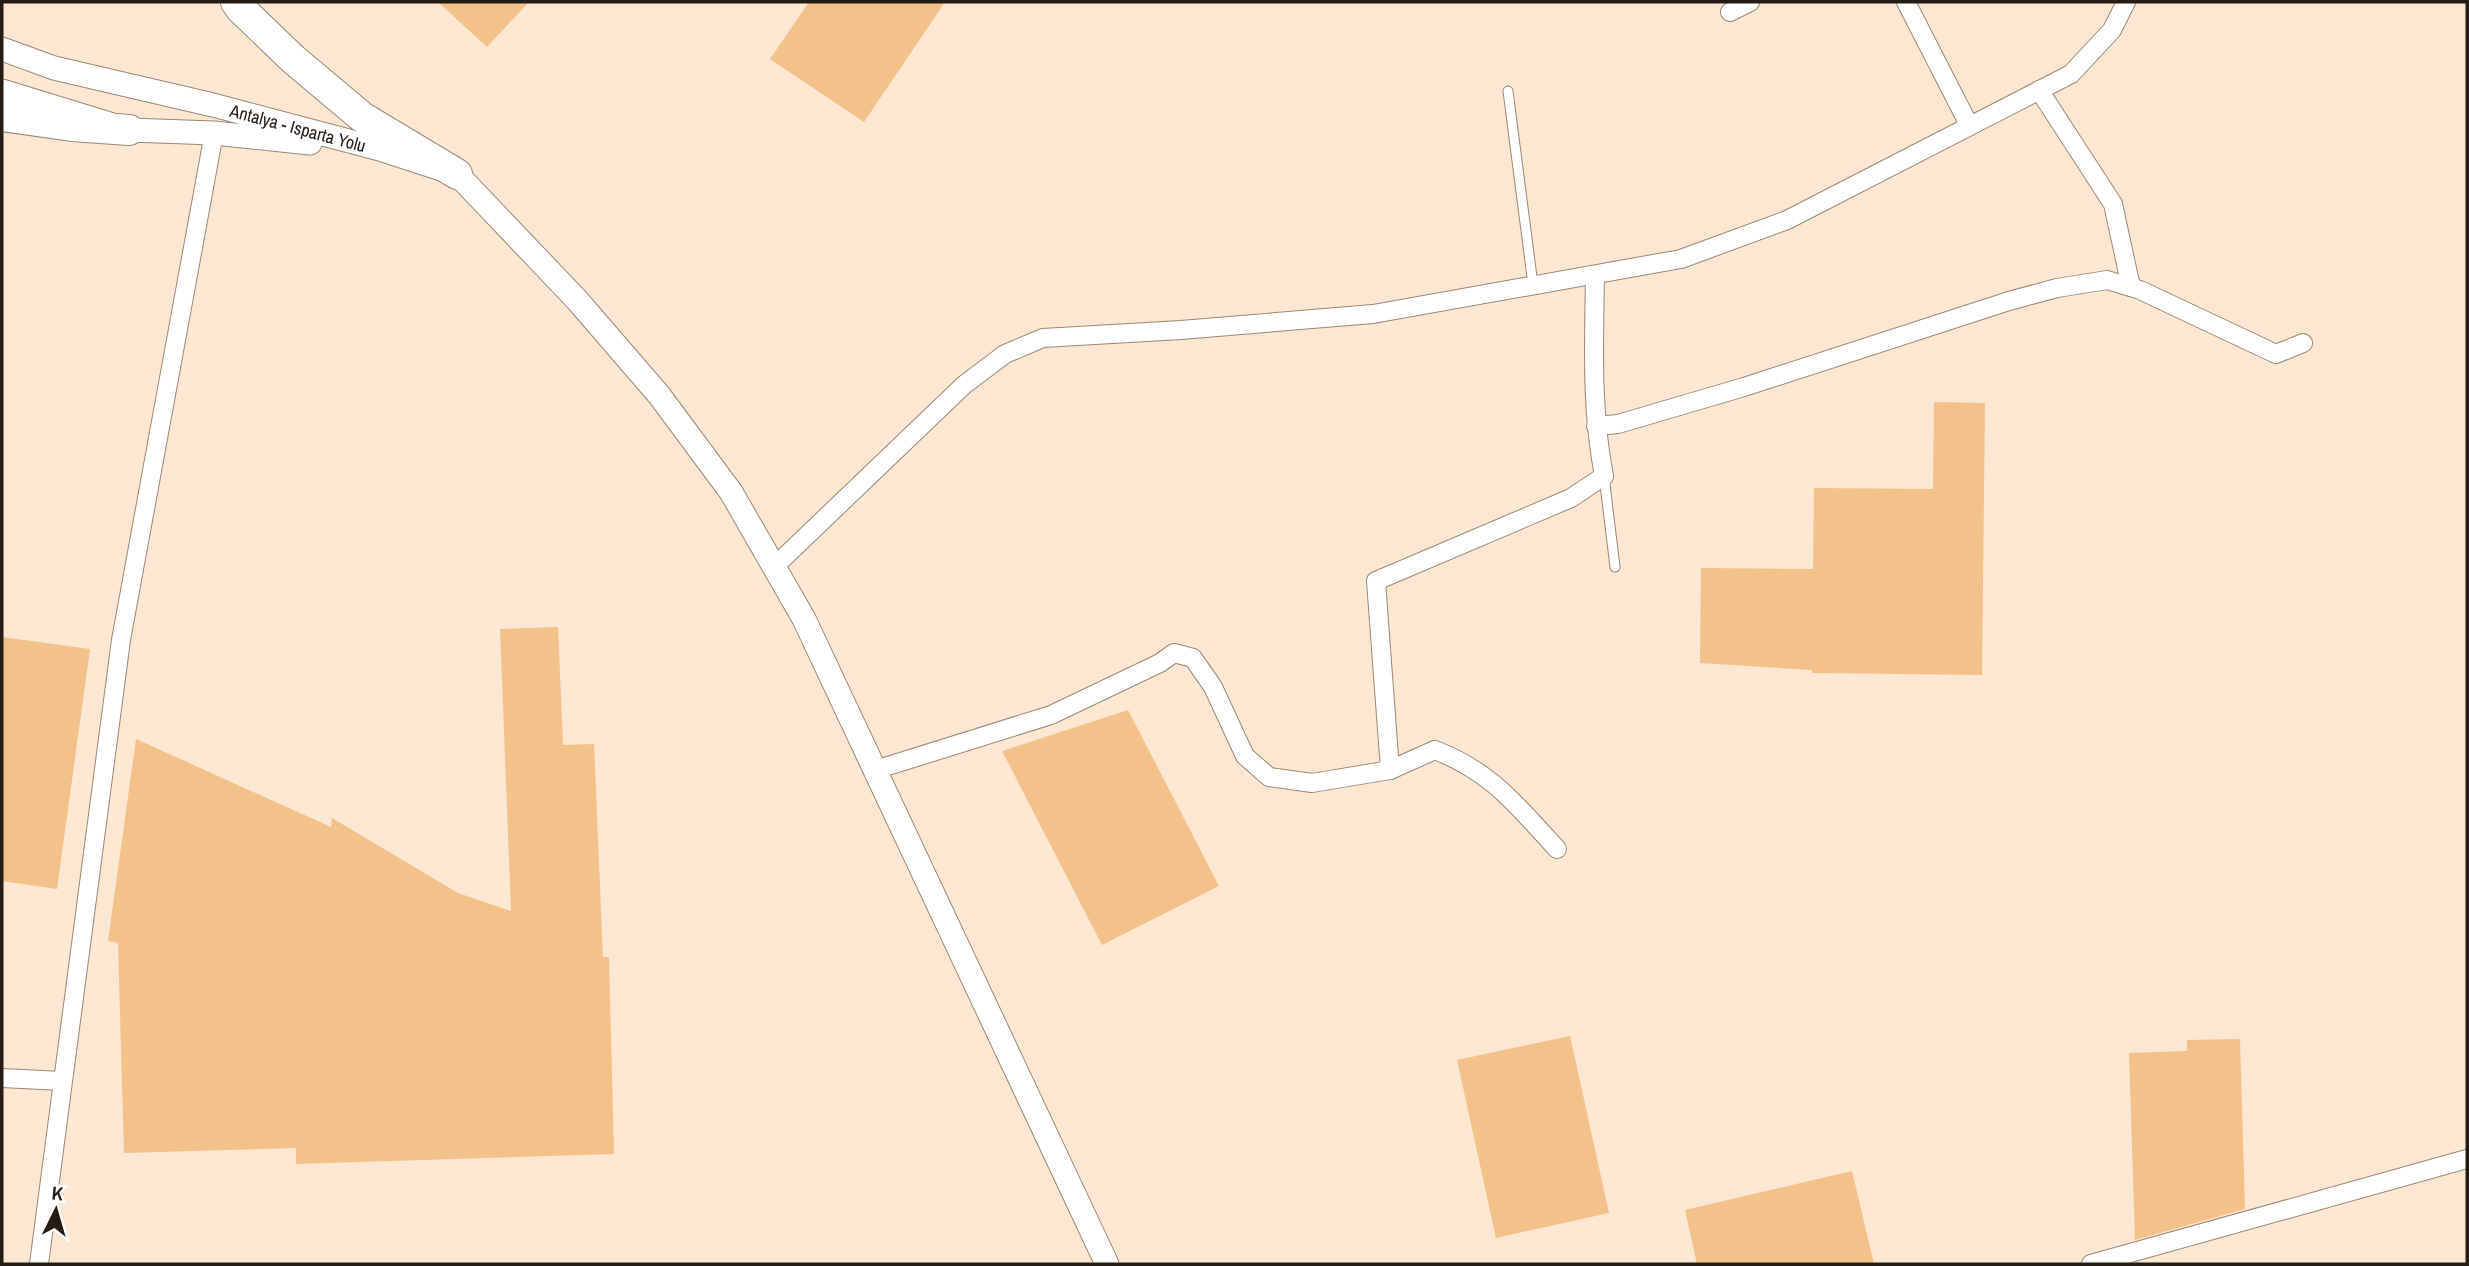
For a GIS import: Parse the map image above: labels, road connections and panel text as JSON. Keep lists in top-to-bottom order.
{
  "streets": {
    "street": ["Antalya - Isparta Yolu"]
  },
  "north": "top"
}
